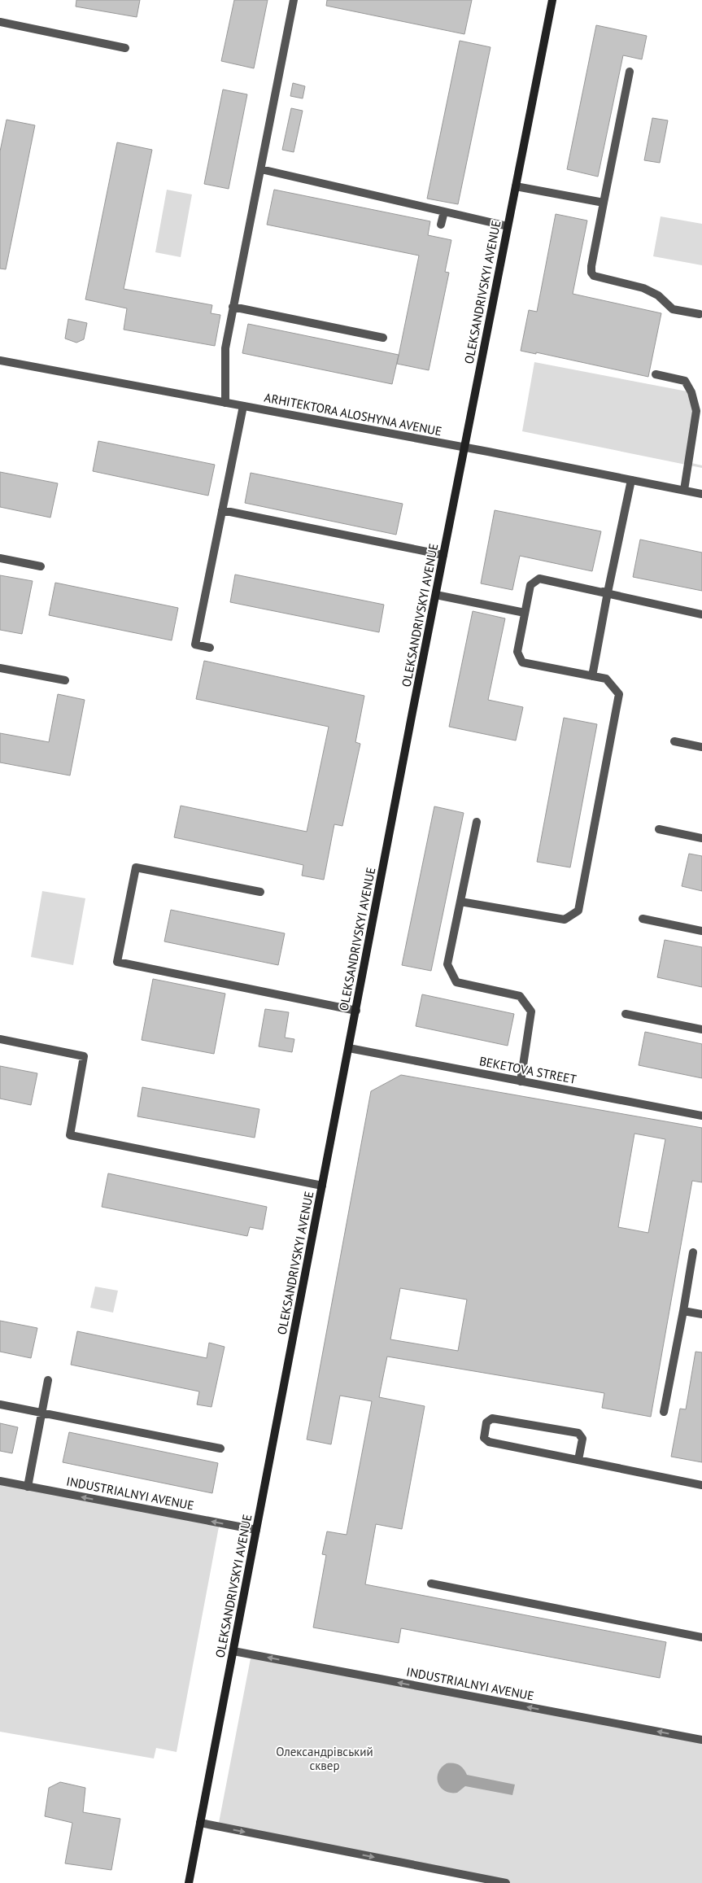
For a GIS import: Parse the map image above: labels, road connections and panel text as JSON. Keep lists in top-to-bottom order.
{
  "streets": {
    "main road": ["OLEKSANDRIVSKYI AVENUE"],
    "street": ["ARHITEKTORA ALOSHYNA AVENUE", "BEKETOVA STREET", "INDUSTRIALNYI AVENUE"]
  },
  "crossings": [
    ["OLEKSANDRIVSKYI AVENUE", "ARHITEKTORA ALOSHYNA AVENUE"],
    ["OLEKSANDRIVSKYI AVENUE", "BEKETOVA STREET"],
    ["OLEKSANDRIVSKYI AVENUE", "INDUSTRIALNYI AVENUE"]
  ],
  "one_way": ["INDUSTRIALNYI AVENUE"],
  "parks": ["Олександрівський сквер"]
}
